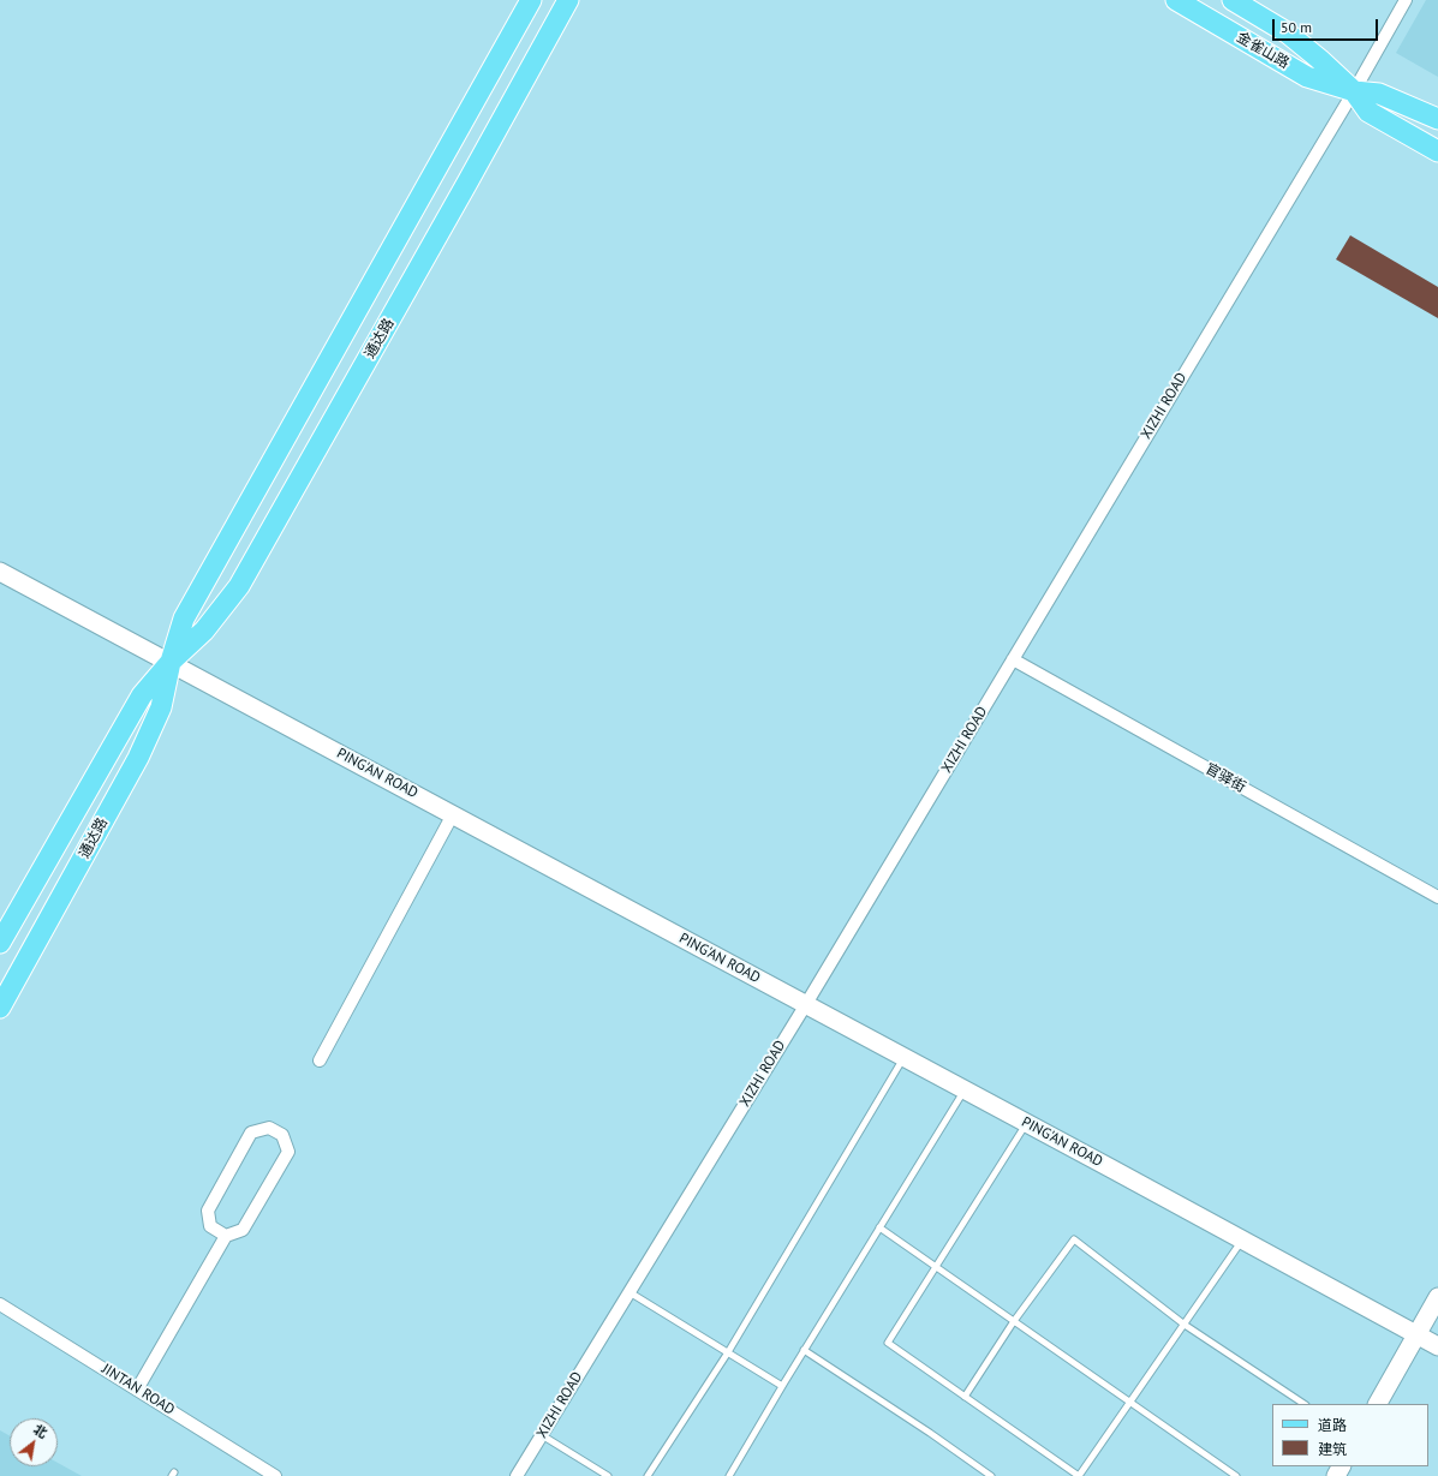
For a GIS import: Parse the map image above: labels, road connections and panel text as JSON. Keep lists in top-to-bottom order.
{
  "streets": {
    "main road": ["金雀山路", "通达路", "PING'AN ROAD"],
    "street": ["XIZHI ROAD", "官驿街", "JINTAN ROAD"]
  },
  "crossings": [
    ["金雀山路", "XIZHI ROAD"],
    ["通达路", "PING'AN ROAD"],
    ["XIZHI ROAD", "PING'AN ROAD"],
    ["XIZHI ROAD", "官驿街"]
  ],
  "legend": ["道路", "建筑"],
  "scale_bar": "50 m",
  "north": "top right"
}
